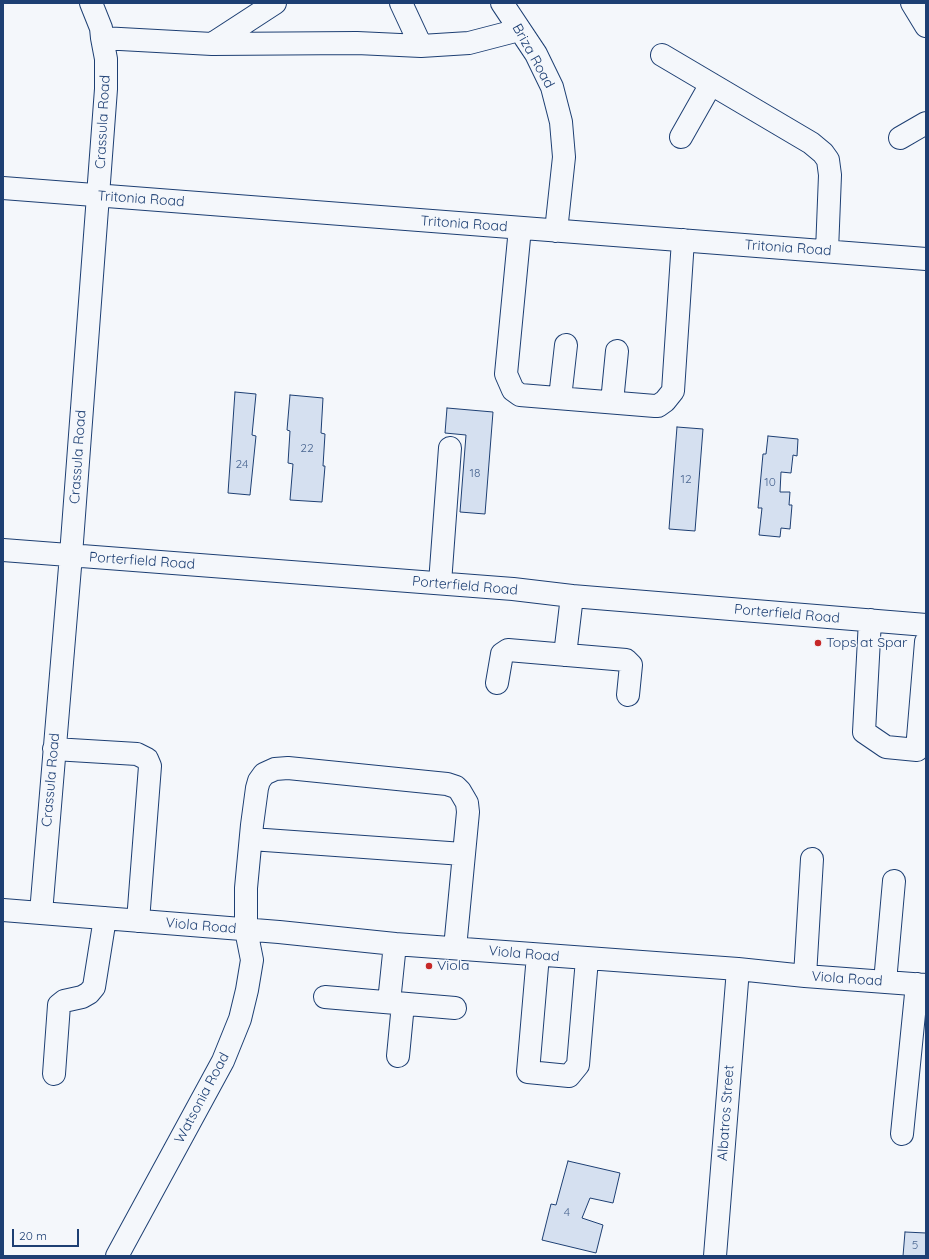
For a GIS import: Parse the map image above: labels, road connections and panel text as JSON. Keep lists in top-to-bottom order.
{
  "streets": {
    "street": [
      "Briza Road",
      "Crassula Road",
      "Tritonia Road",
      "Porterfield Road",
      "Viola Road",
      "Watsonia Road",
      "Albatros Street"
    ]
  },
  "crossings": [
    ["Briza Road", "Tritonia Road"],
    ["Crassula Road", "Tritonia Road"],
    ["Crassula Road", "Porterfield Road"],
    ["Crassula Road", "Viola Road"],
    ["Viola Road", "Watsonia Road"],
    ["Viola Road", "Albatros Street"]
  ],
  "places": ["Tops at Spar", "Viola"],
  "house_numbers": [
    "22",
    "24",
    "18",
    "12",
    "10",
    "4",
    "5"
  ],
  "scale_bar": "20 m"
}
